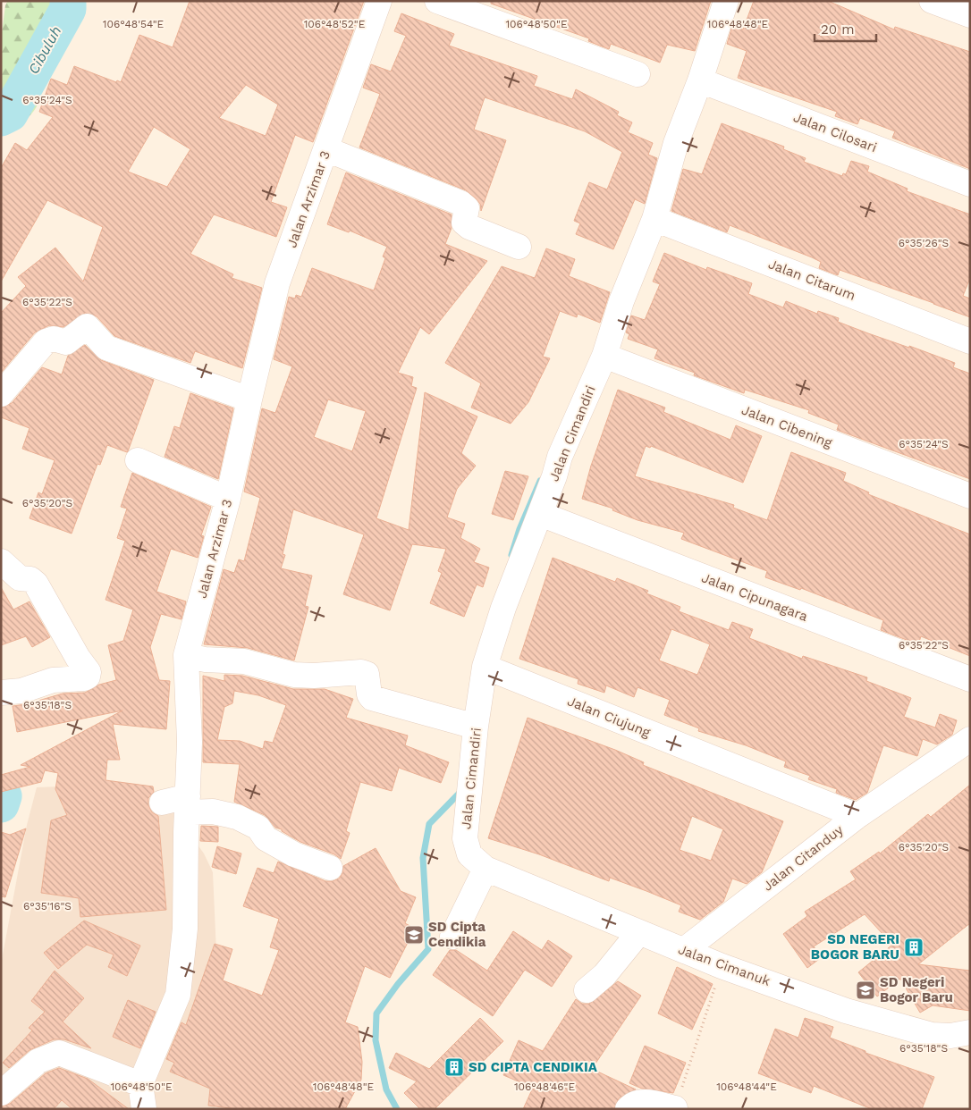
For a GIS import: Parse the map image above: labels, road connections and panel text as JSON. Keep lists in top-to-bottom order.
{
  "streets": {
    "street": [
      "Jalan Cilosari",
      "Jalan Arzimar 3",
      "Jalan Citarum",
      "Jalan Cibening",
      "Jalan Cimandiri",
      "Jalan Cipunagara",
      "Jalan Ciujung",
      "Jalan Citanduy",
      "Jalan Cimanuk"
    ]
  },
  "crossings": [
    ["Jalan Cilosari", "Jalan Cimandiri"],
    ["Jalan Citarum", "Jalan Cimandiri"],
    ["Jalan Cibening", "Jalan Cimandiri"],
    ["Jalan Cimandiri", "Jalan Cipunagara"],
    ["Jalan Cimandiri", "Jalan Ciujung"],
    ["Jalan Cimandiri", "Jalan Cimanuk"],
    ["Jalan Ciujung", "Jalan Citanduy"],
    ["Jalan Citanduy", "Jalan Cimanuk"]
  ],
  "water": ["Cibuluh"],
  "places": {
    "school or university": ["SD Cipta Cendikia", "SD Negeri Bogor Baru"],
    "building": ["SD NEGERI BOGOR BARU", "SD CIPTA CENDIKIA"]
  },
  "scale_bar": "20 m",
  "coordinates": [
    "106°48'54\"E",
    "106°48'52\"E",
    "106°48'50\"E",
    "106°48'48\"E",
    "6°35'24\"S",
    "6°35'26\"S",
    "6°35'22\"S",
    "6°35'20\"S",
    "6°35'18\"S",
    "6°35'16\"S",
    "106°48'46\"E",
    "106°48'44\"E"
  ]
}
